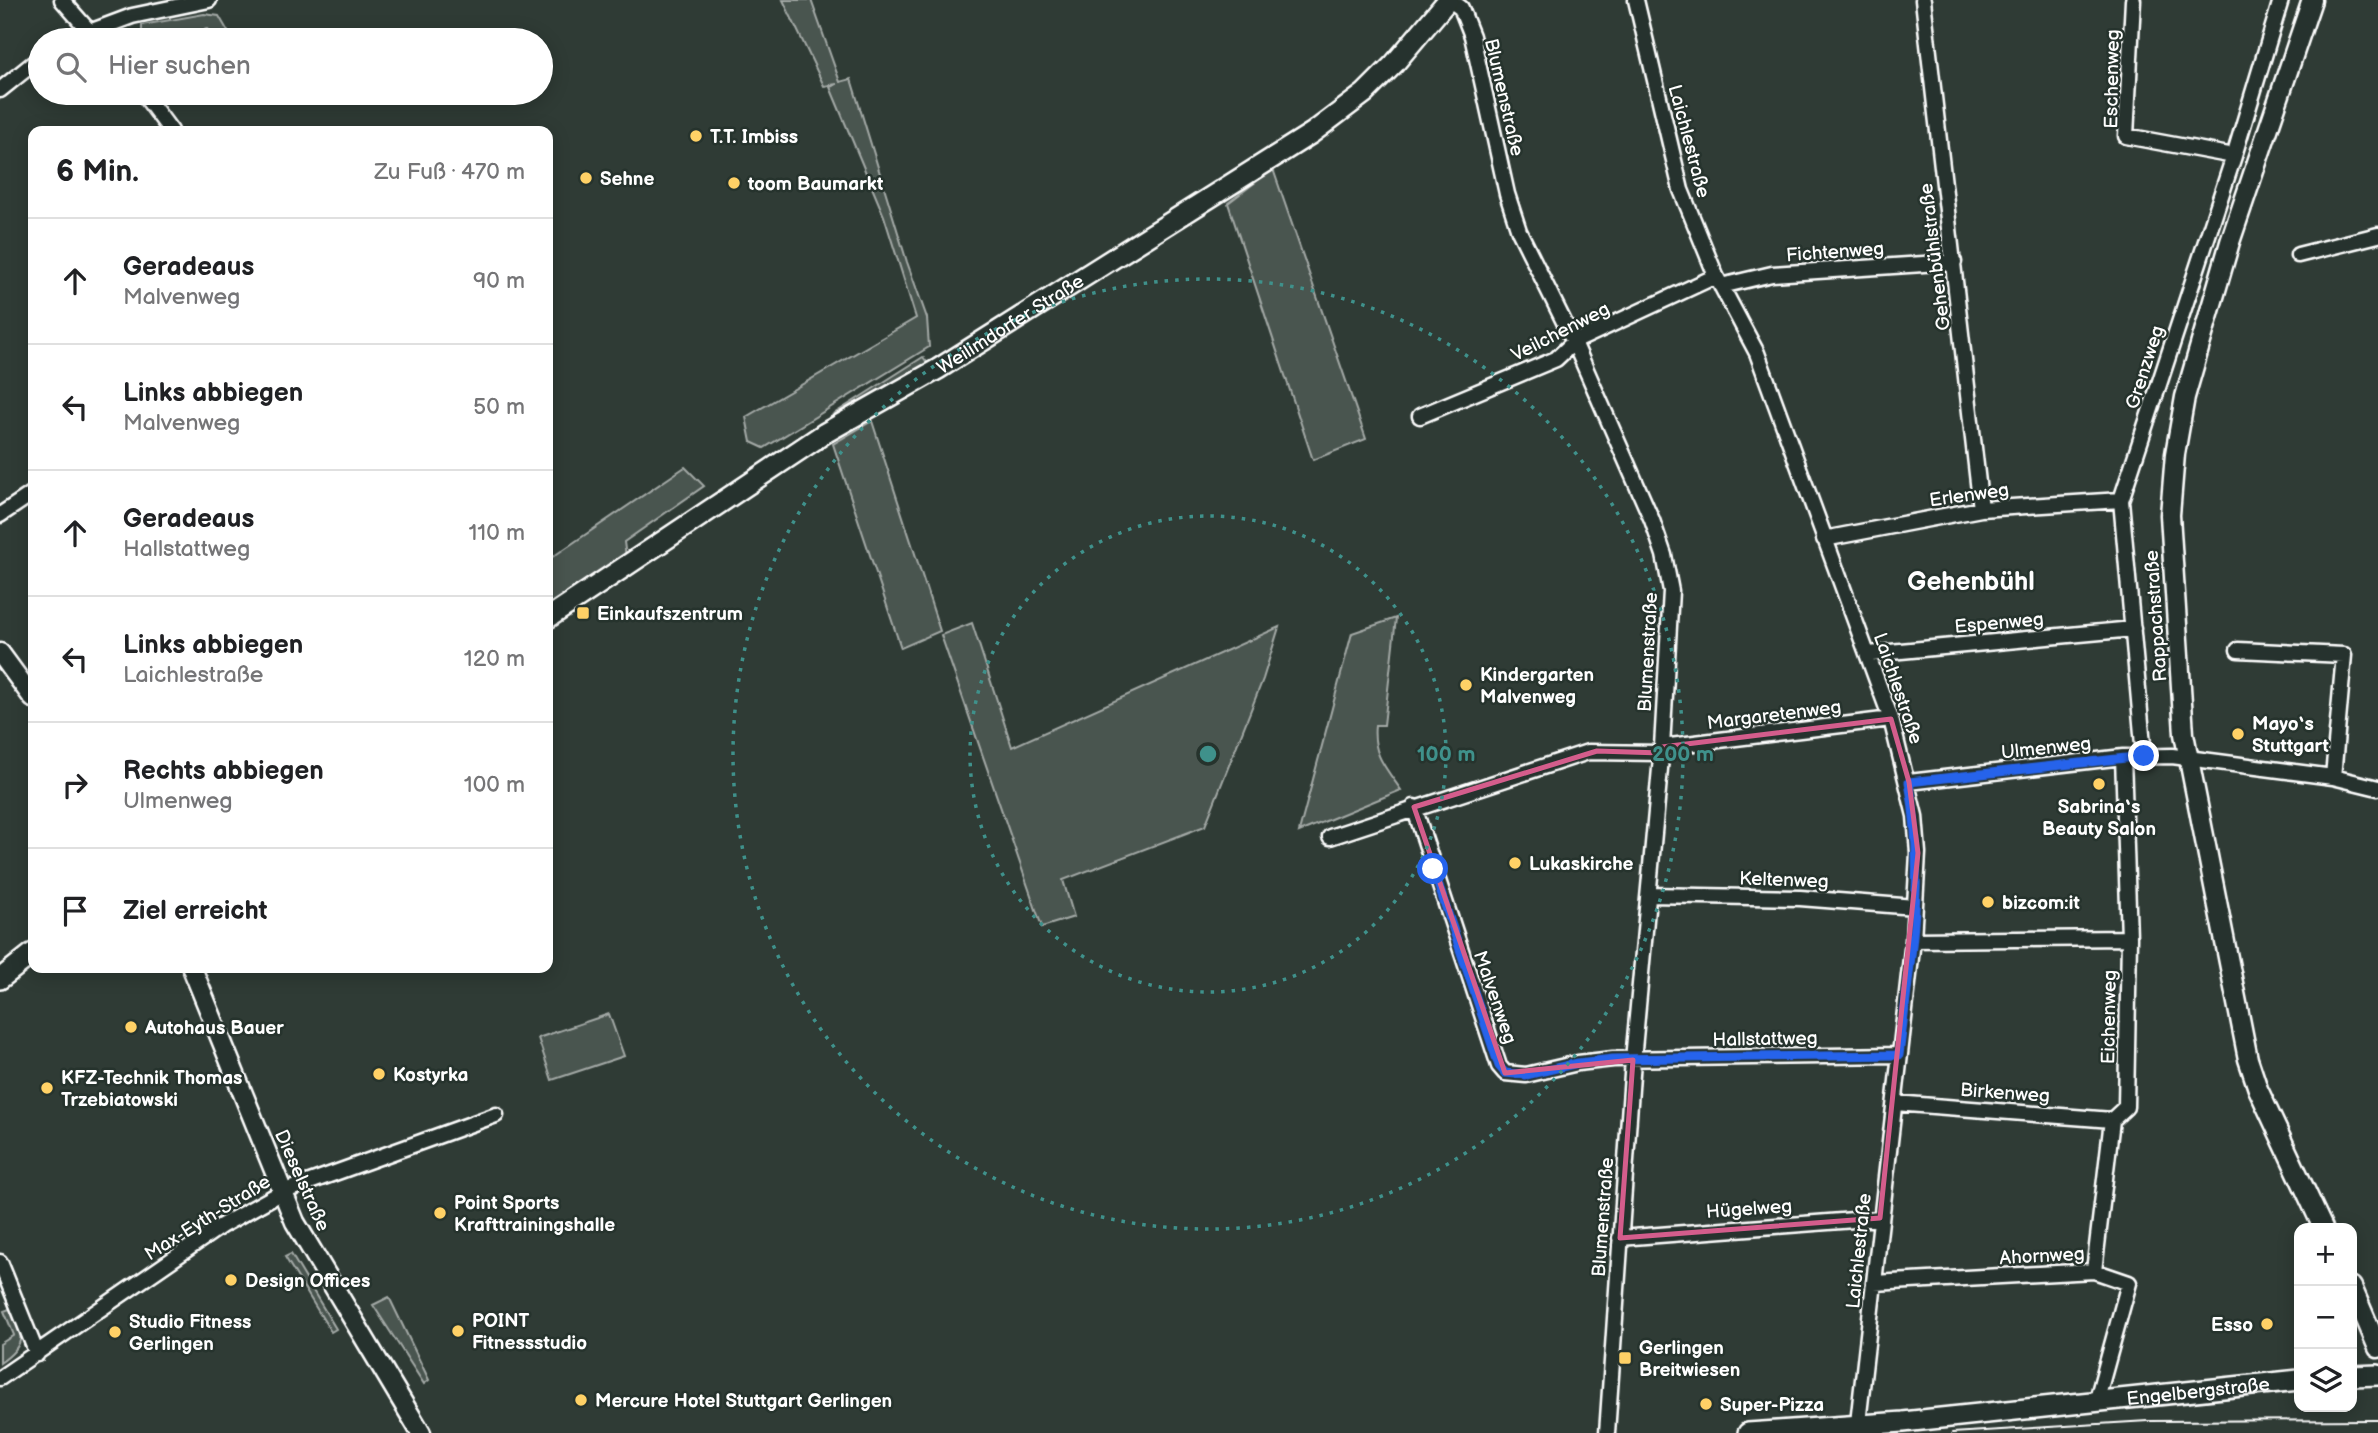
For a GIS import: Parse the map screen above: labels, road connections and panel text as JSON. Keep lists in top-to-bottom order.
{
  "streets": {
    "main road": ["Weilimdorfer Straße", "Engelbergstraße"],
    "street": [
      "Eschenweg",
      "Blumenstraße",
      "Laichlestraße",
      "Fichtenweg",
      "Gehenbühlstraße",
      "Veilchenweg",
      "Grenzweg",
      "Erlenweg",
      "Rappachstraße",
      "Espenweg",
      "Margaretenweg",
      "Ulmenweg",
      "Keltenweg",
      "Malvenweg",
      "Eichenweg",
      "Hallstattweg",
      "Birkenweg",
      "Dieselstraße",
      "Hügelweg",
      "Max-Eyth-Straße",
      "Ahornweg"
    ]
  },
  "crossings": [
    ["Eschenweg", "Grenzweg"],
    ["Blumenstraße", "Weilimdorfer Straße"],
    ["Blumenstraße", "Veilchenweg"],
    ["Blumenstraße", "Margaretenweg"],
    ["Blumenstraße", "Keltenweg"],
    ["Blumenstraße", "Malvenweg"],
    ["Blumenstraße", "Hallstattweg"],
    ["Blumenstraße", "Hügelweg"],
    ["Laichlestraße", "Fichtenweg"],
    ["Laichlestraße", "Veilchenweg"],
    ["Laichlestraße", "Erlenweg"],
    ["Laichlestraße", "Espenweg"],
    ["Laichlestraße", "Margaretenweg"],
    ["Laichlestraße", "Ulmenweg"],
    ["Laichlestraße", "Keltenweg"],
    ["Laichlestraße", "Hallstattweg"],
    ["Laichlestraße", "Birkenweg"],
    ["Laichlestraße", "Hügelweg"],
    ["Laichlestraße", "Ahornweg"],
    ["Laichlestraße", "Engelbergstraße"],
    ["Fichtenweg", "Gehenbühlstraße"],
    ["Fichtenweg", "Veilchenweg"],
    ["Gehenbühlstraße", "Erlenweg"],
    ["Grenzweg", "Erlenweg"],
    ["Grenzweg", "Espenweg"],
    ["Grenzweg", "Ulmenweg"],
    ["Rappachstraße", "Ulmenweg"],
    ["Margaretenweg", "Malvenweg"],
    ["Ulmenweg", "Eichenweg"],
    ["Malvenweg", "Hallstattweg"],
    ["Eichenweg", "Birkenweg"],
    ["Eichenweg", "Ahornweg"],
    ["Dieselstraße", "Max-Eyth-Straße"],
    ["Ahornweg", "Engelbergstraße"]
  ],
  "districts": ["Gehenbühl"],
  "places": {
    "other": [
      "T.T. Imbiss",
      "Sehne",
      "toom Baumarkt",
      "Kindergarten Malvenweg",
      "Mayo‘s Stuttgart",
      "Sabrina‘s Beauty Salon",
      "Lukaskirche",
      "bizcom:it",
      "Autohaus Bauer",
      "Kostyrka",
      "KFZ-Technik Thomas Trzebiatowski",
      "Point Sports Krafttrainingshalle",
      "Design Offices",
      "Esso",
      "POINT Fitnessstudio",
      "Studio Fitness Gerlingen",
      "Mercure Hotel Stuttgart Gerlingen",
      "Super-Pizza"
    ],
    "transit": ["Einkaufszentrum", "Gerlingen Breitwiesen"]
  },
  "page": {
    "search": "Hier suchen",
    "heading": ["6 Min.", "Zu Fuß · 470 m"],
    "list": [
      ["Geradeaus", "Malvenweg", "90 m"],
      ["Links abbiegen", "Malvenweg", "50 m"],
      ["Geradeaus", "Hallstattweg", "110 m"],
      ["Links abbiegen", "Laichlestraße", "120 m"],
      ["Rechts abbiegen", "Ulmenweg", "100 m"],
      "Ziel erreicht"
    ],
    "map_buttons": ["+", "−"]
  },
  "rings": ["100 m", "200 m"]
}
